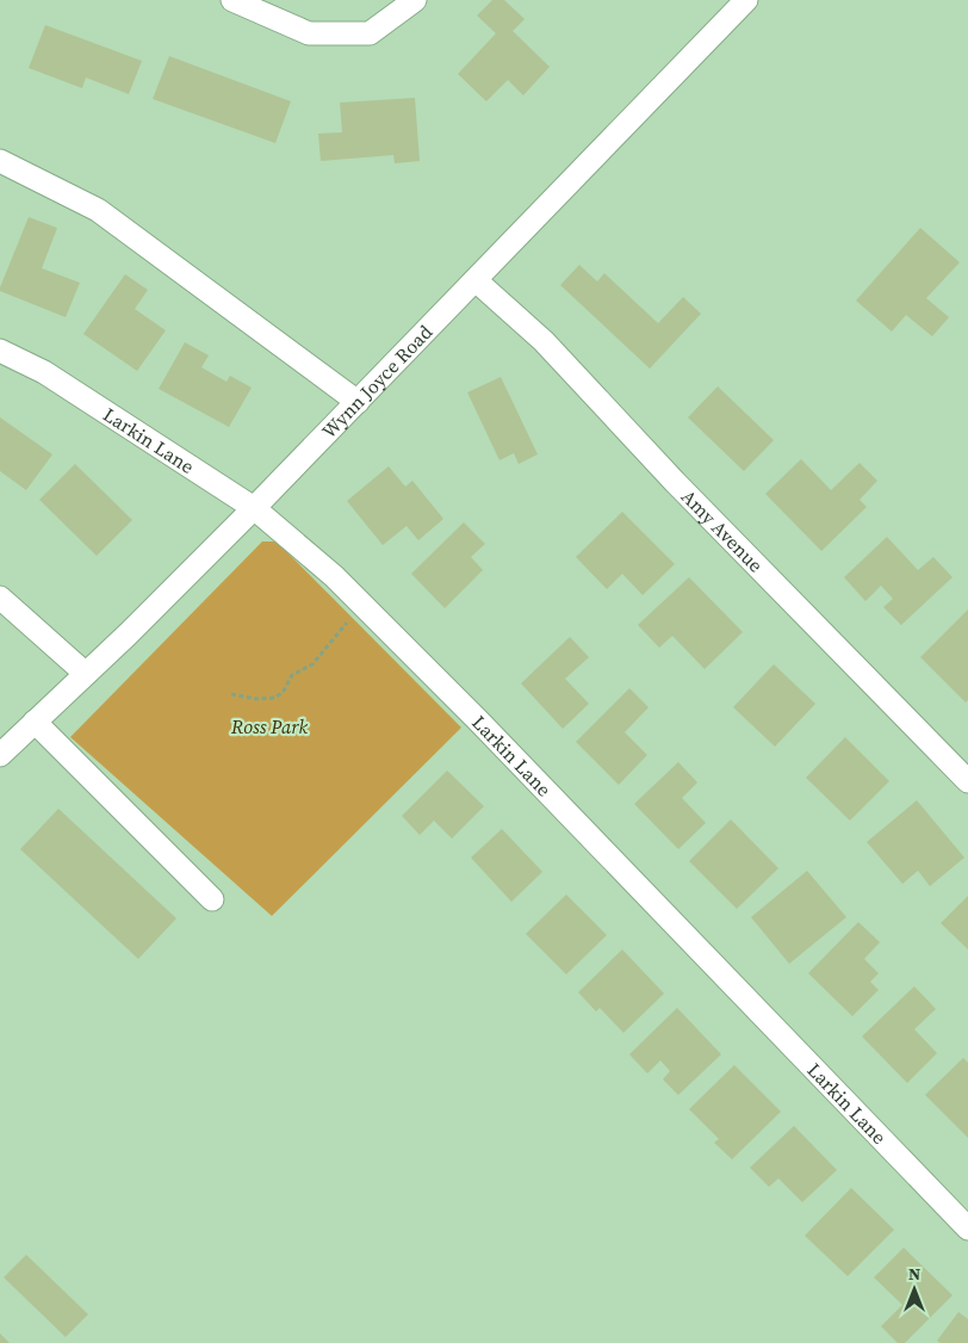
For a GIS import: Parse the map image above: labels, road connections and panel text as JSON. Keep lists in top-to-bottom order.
{
  "streets": {
    "street": ["Wynn Joyce Road", "Larkin Lane", "Amy Avenue"]
  },
  "crossings": [
    ["Wynn Joyce Road", "Larkin Lane"],
    ["Wynn Joyce Road", "Amy Avenue"]
  ],
  "parks": ["Ross Park"],
  "north": "top"
}
